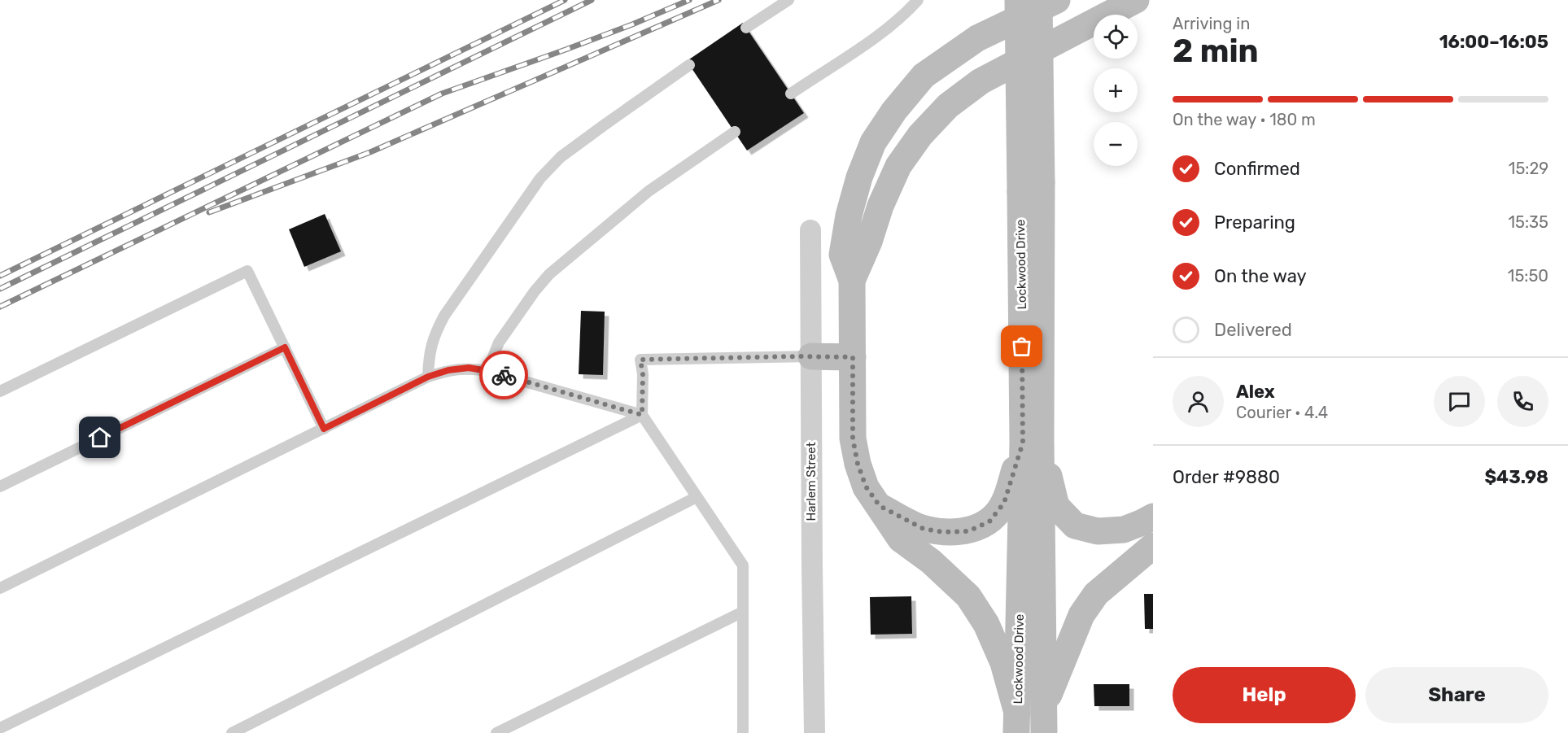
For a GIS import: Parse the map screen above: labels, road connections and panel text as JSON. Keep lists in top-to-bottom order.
{
  "streets": {
    "main road": ["Lockwood Drive"],
    "street": ["Harlem Street"]
  },
  "page": {
    "heading": ["2 min", "Arriving in", "16:00–16:05"],
    "panel": [
      "Alex",
      "Courier · 4.4",
      "Order #9880",
      "$43.98"
    ],
    "map_buttons": ["+", "−"],
    "bar": "On the way · 180 m",
    "list": [
      ["Confirmed", "15:29"],
      ["Preparing", "15:35"],
      ["On the way", "15:50"],
      "Delivered"
    ],
    "buttons": ["Help", "Share"]
  }
}
